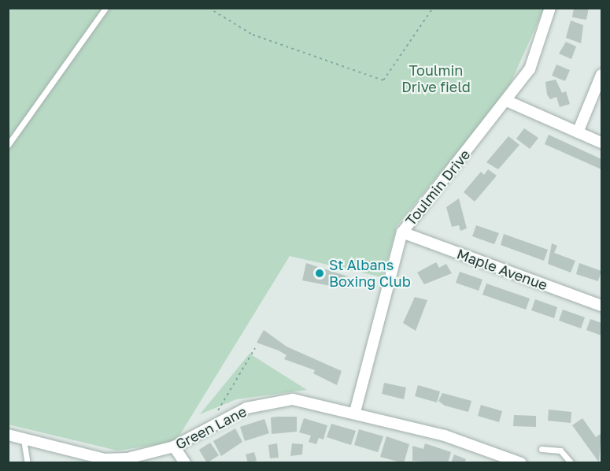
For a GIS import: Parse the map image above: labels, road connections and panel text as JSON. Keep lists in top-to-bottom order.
{
  "streets": {
    "street": ["Toulmin Drive", "Maple Avenue", "Green Lane"]
  },
  "crossings": [
    ["Toulmin Drive", "Maple Avenue"],
    ["Toulmin Drive", "Green Lane"]
  ],
  "parks": ["Toulmin Drive field"],
  "places": ["St Albans Boxing Club"]
}
